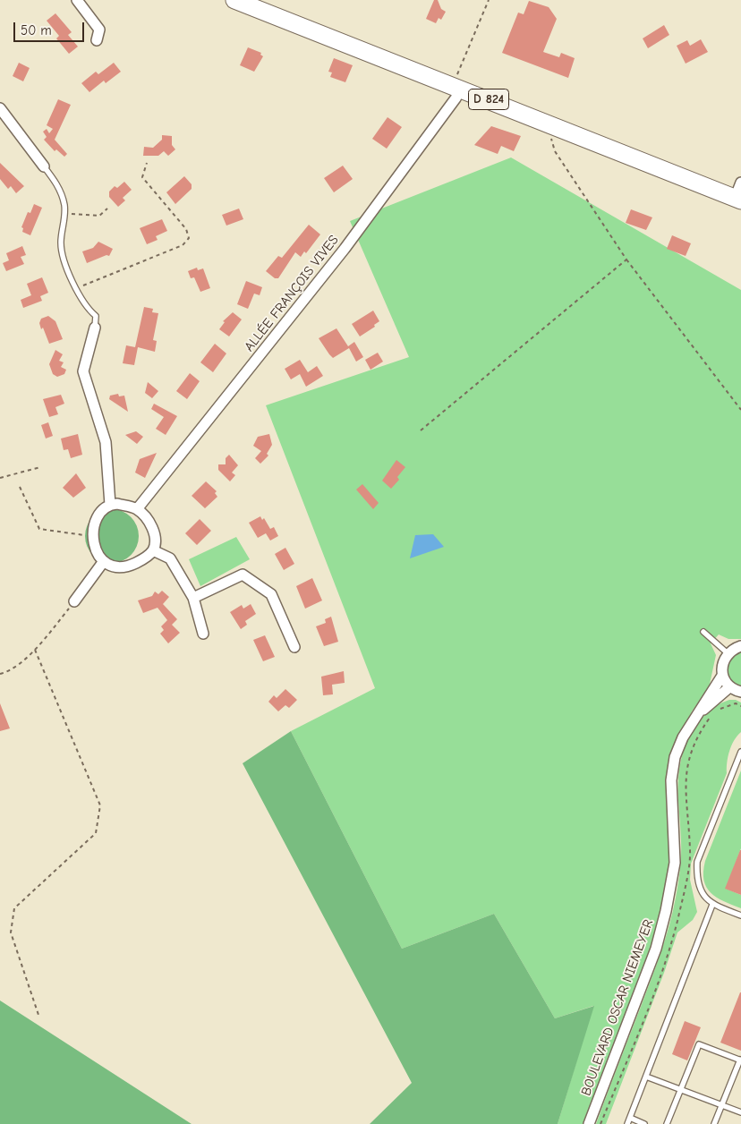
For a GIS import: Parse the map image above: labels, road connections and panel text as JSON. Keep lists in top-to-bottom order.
{
  "streets": {
    "main road": ["D 824"],
    "street": ["ALLÉE FRANÇOIS VIVES", "BOULEVARD OSCAR NIEMEYER"]
  },
  "crossings": [
    ["D 824", "ALLÉE FRANÇOIS VIVES"]
  ],
  "scale_bar": "50 m"
}
